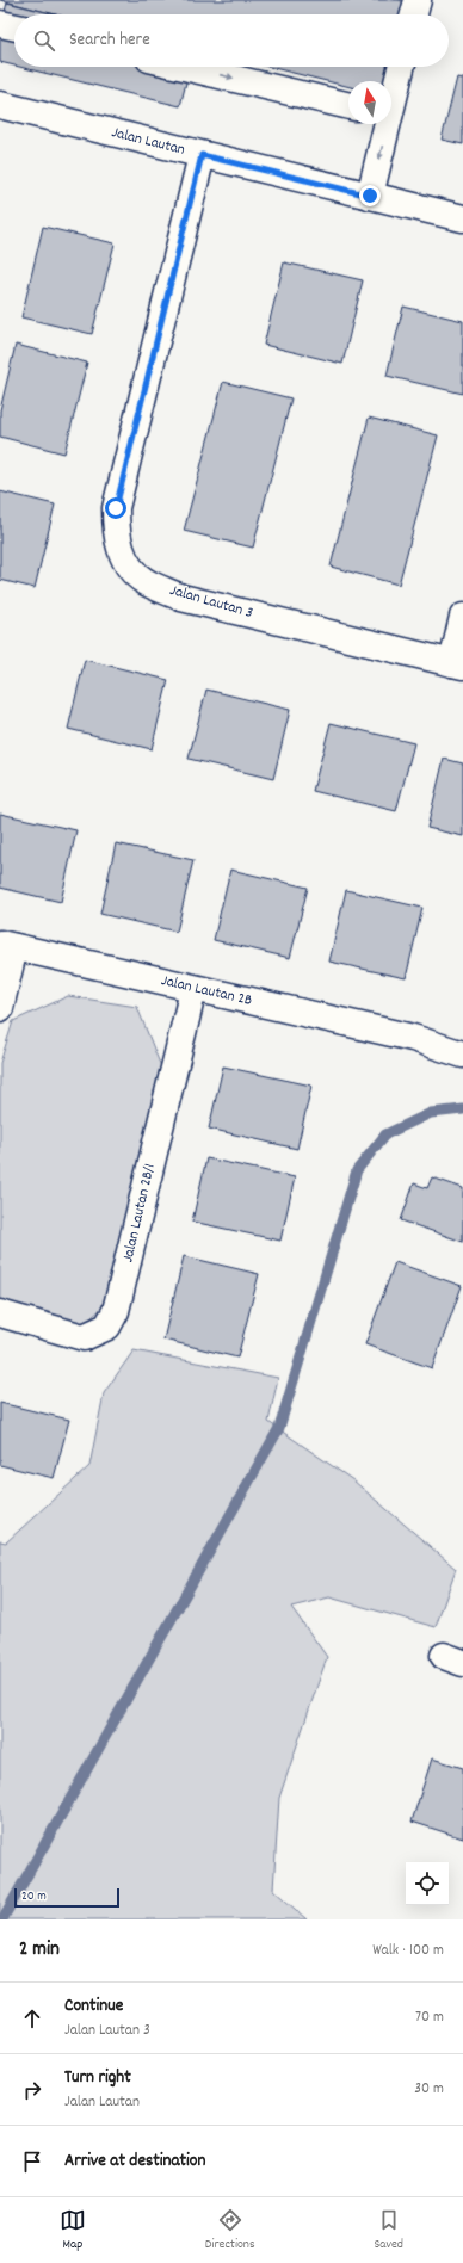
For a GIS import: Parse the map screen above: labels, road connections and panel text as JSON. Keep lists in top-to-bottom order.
{
  "streets": {
    "street": [
      "Jalan Lautan",
      "Jalan Lautan 3",
      "Jalan Lautan 2B",
      "Jalan Lautan 2B/1"
    ]
  },
  "crossings": [
    ["Jalan Lautan", "Jalan Lautan 3"],
    ["Jalan Lautan 2B", "Jalan Lautan 2B/1"]
  ],
  "scale_bar": "20 m",
  "north": "top",
  "page": {
    "search": "Search here",
    "scale": "20 m",
    "heading": ["2 min", "Walk · 100 m"],
    "list": [
      ["Continue", "Jalan Lautan 3", "70 m"],
      ["Turn right", "Jalan Lautan", "30 m"],
      "Arrive at destination"
    ],
    "nav": ["Map", "Directions", "Saved"]
  }
}
